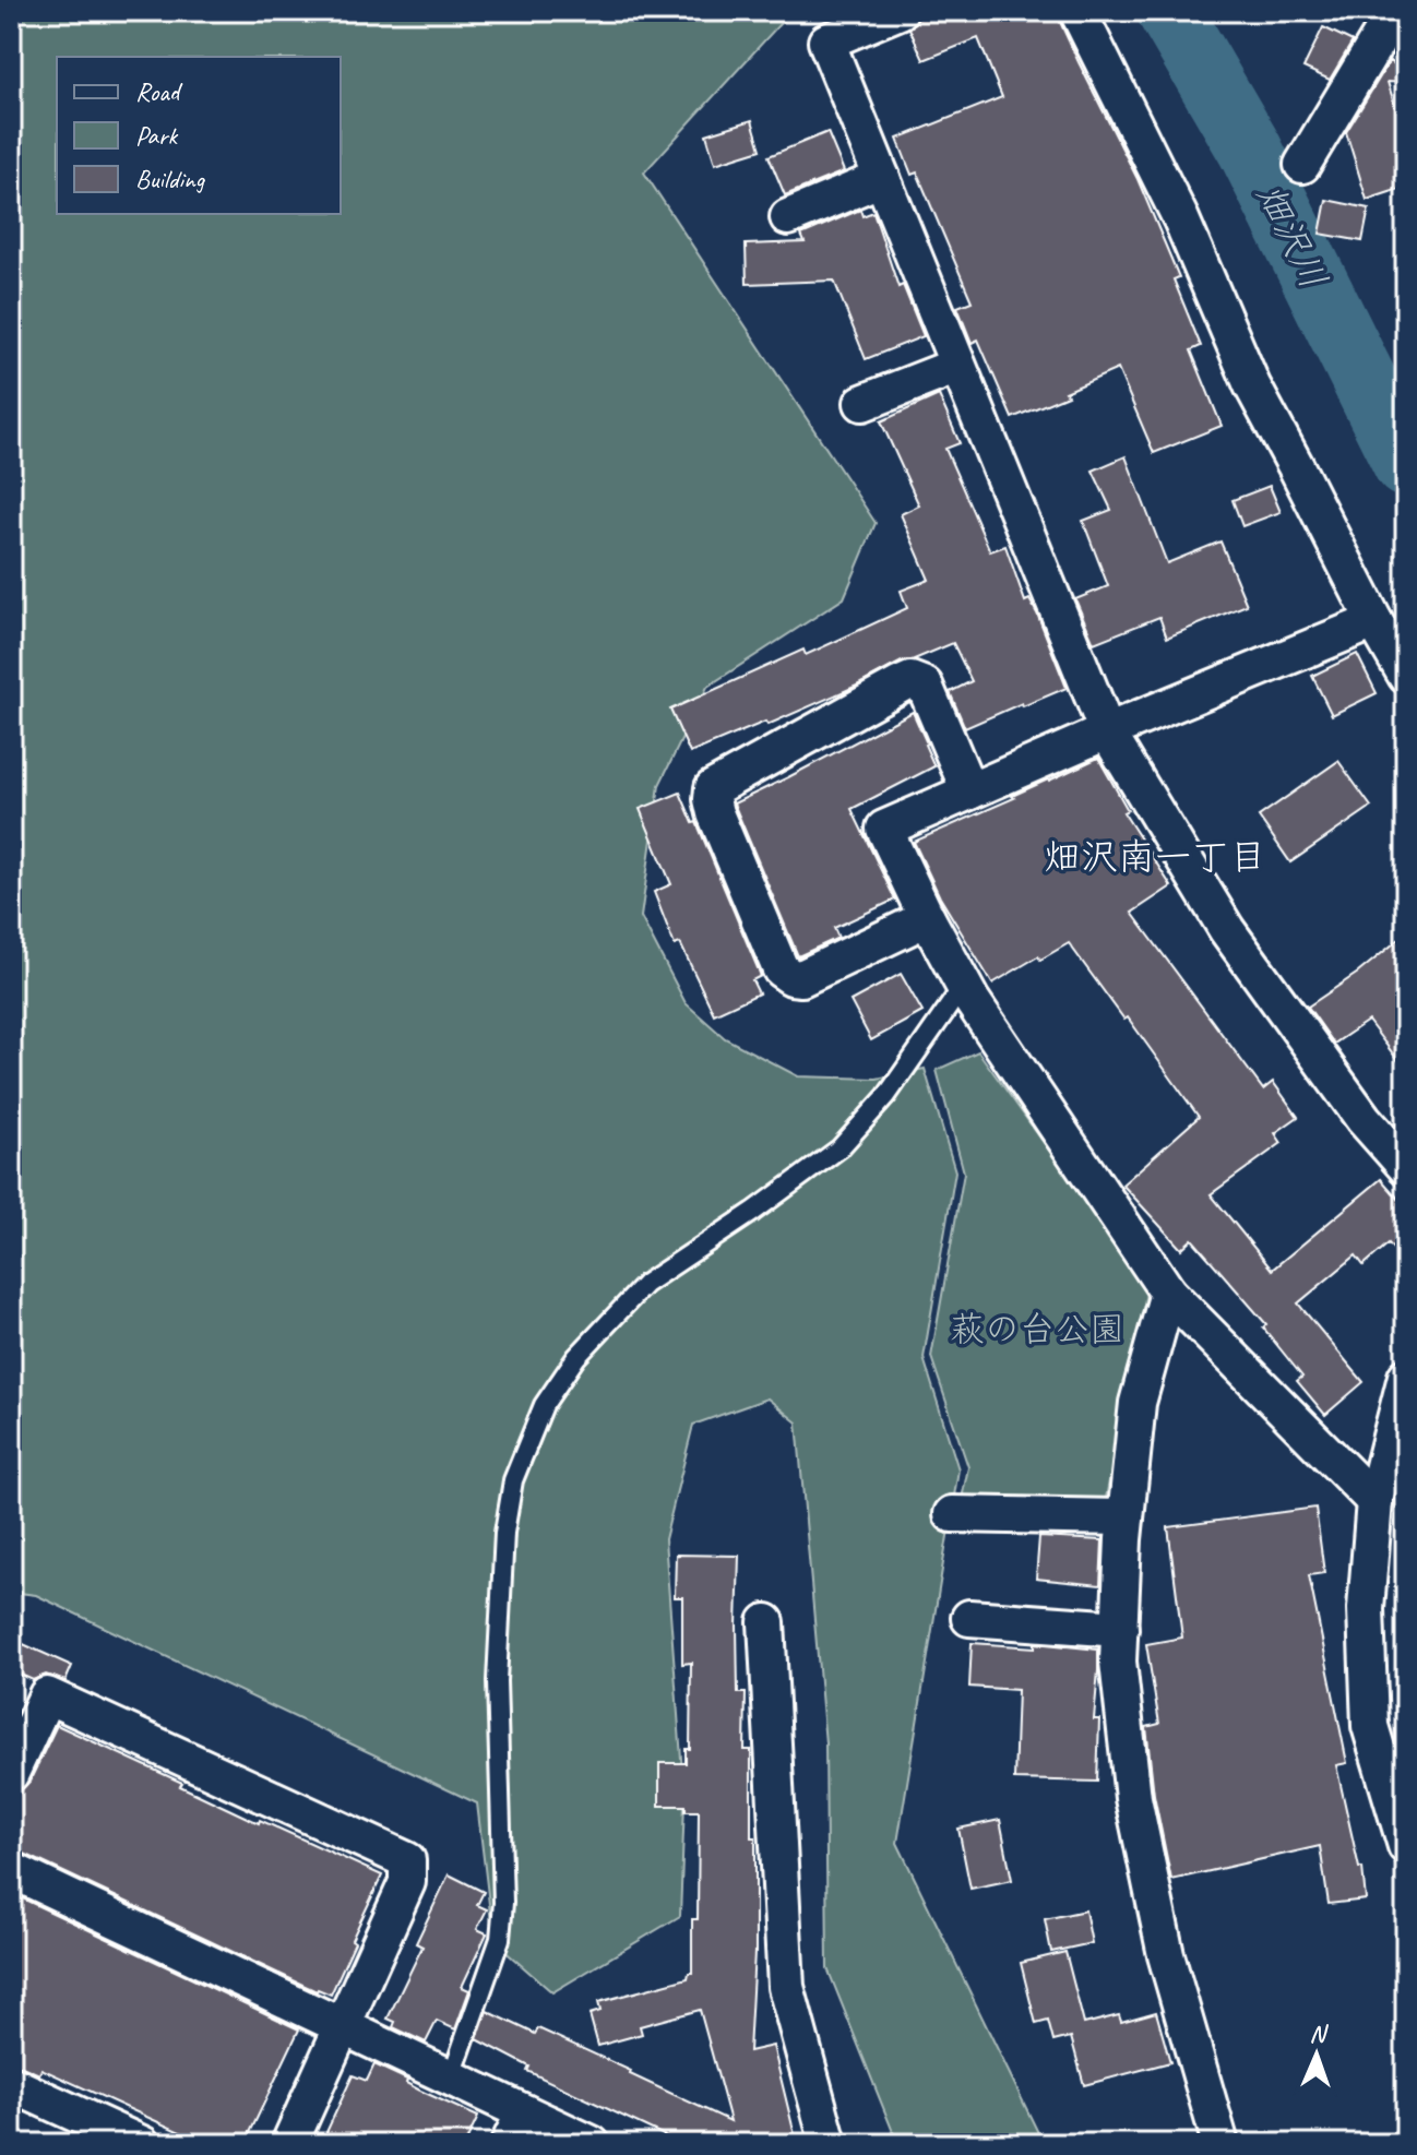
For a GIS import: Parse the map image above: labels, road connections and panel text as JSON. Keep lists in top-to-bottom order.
{
  "districts": ["畑沢南一丁目"],
  "water": ["畑沢川"],
  "parks": ["萩の台公園"],
  "legend": ["Road", "Park", "Building"],
  "north": "top"
}
